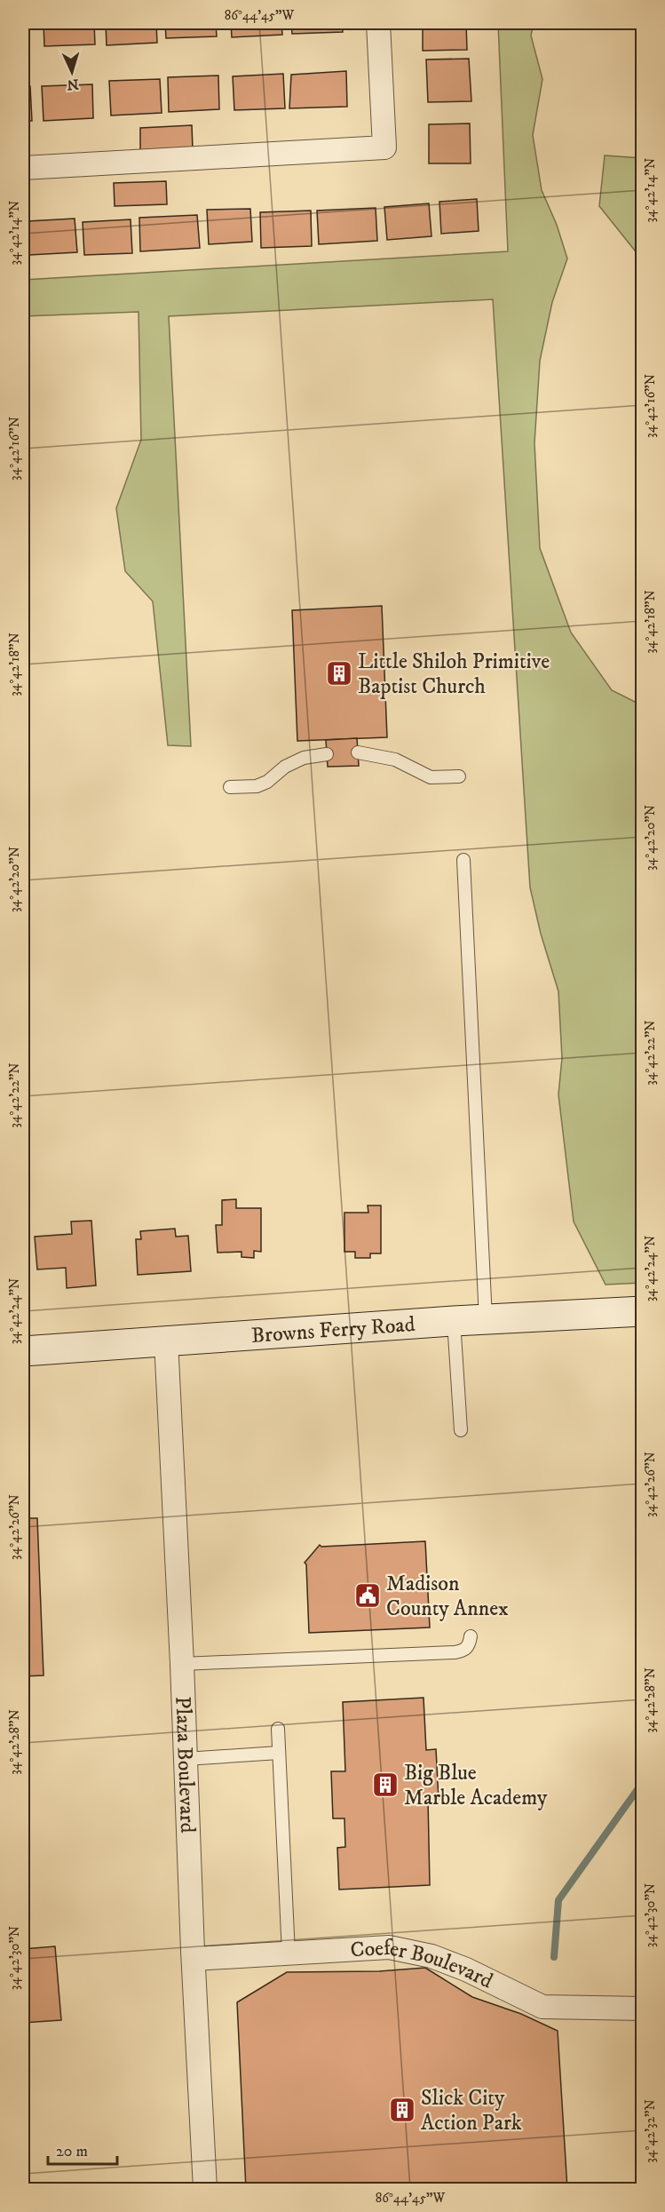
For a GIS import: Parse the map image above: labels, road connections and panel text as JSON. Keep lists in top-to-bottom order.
{
  "streets": {
    "main road": ["Browns Ferry Road"],
    "street": ["Plaza Boulevard", "Coefer Boulevard"]
  },
  "crossings": [
    ["Browns Ferry Road", "Plaza Boulevard"],
    ["Plaza Boulevard", "Coefer Boulevard"]
  ],
  "places": {
    "building": ["Little Shiloh Primitive Baptist Church", "Big Blue Marble Academy", "Slick City Action Park"],
    "public building": ["Madison County Annex"]
  },
  "scale_bar": "20 m",
  "north": "bottom",
  "coordinates": [
    "86°44'45\"W",
    "34°42'14\"N",
    "34°42'16\"N",
    "34°42'18\"N",
    "34°42'20\"N",
    "34°42'22\"N",
    "34°42'24\"N",
    "34°42'26\"N",
    "34°42'28\"N",
    "34°42'30\"N",
    "34°42'32\"N"
  ]
}
